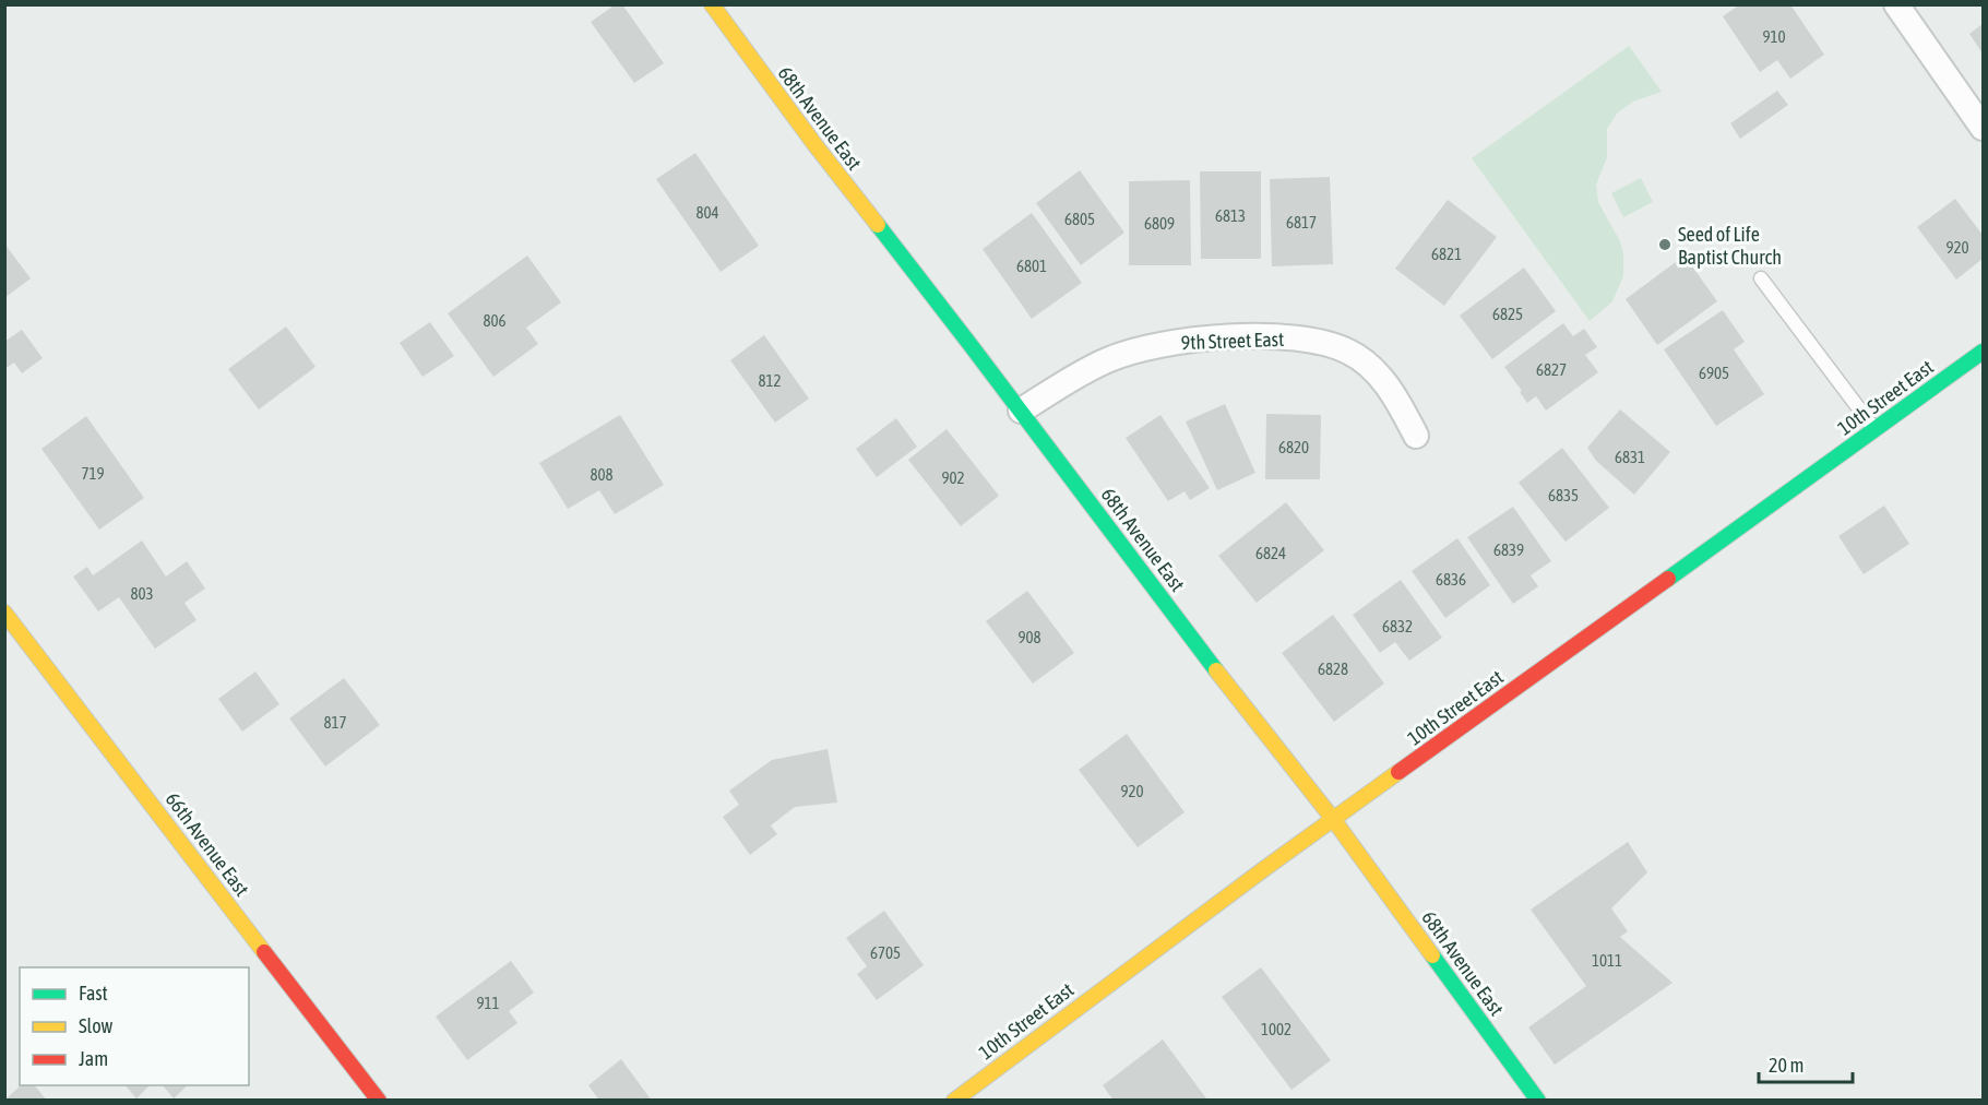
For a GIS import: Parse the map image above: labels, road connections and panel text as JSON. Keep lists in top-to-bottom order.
{
  "streets": {
    "street": [
      "68th Avenue East",
      "9th Street East",
      "10th Street East",
      "66th Avenue East"
    ]
  },
  "crossings": [
    ["68th Avenue East", "9th Street East"],
    ["68th Avenue East", "10th Street East"]
  ],
  "places": ["Seed of Life Baptist Church"],
  "house_numbers": [
    "910",
    "804",
    "6813",
    "6805",
    "6817",
    "6809",
    "920",
    "6821",
    "6801",
    "6825",
    "806",
    "6827",
    "6905",
    "812",
    "6820",
    "6831",
    "719",
    "808",
    "902",
    "6835",
    "6839",
    "6824",
    "6836",
    "803",
    "6832",
    "908",
    "6828",
    "817",
    "920",
    "6705",
    "1011",
    "911",
    "1002"
  ],
  "legend": ["Fast", "Slow", "Jam"],
  "scale_bar": "20 m"
}
